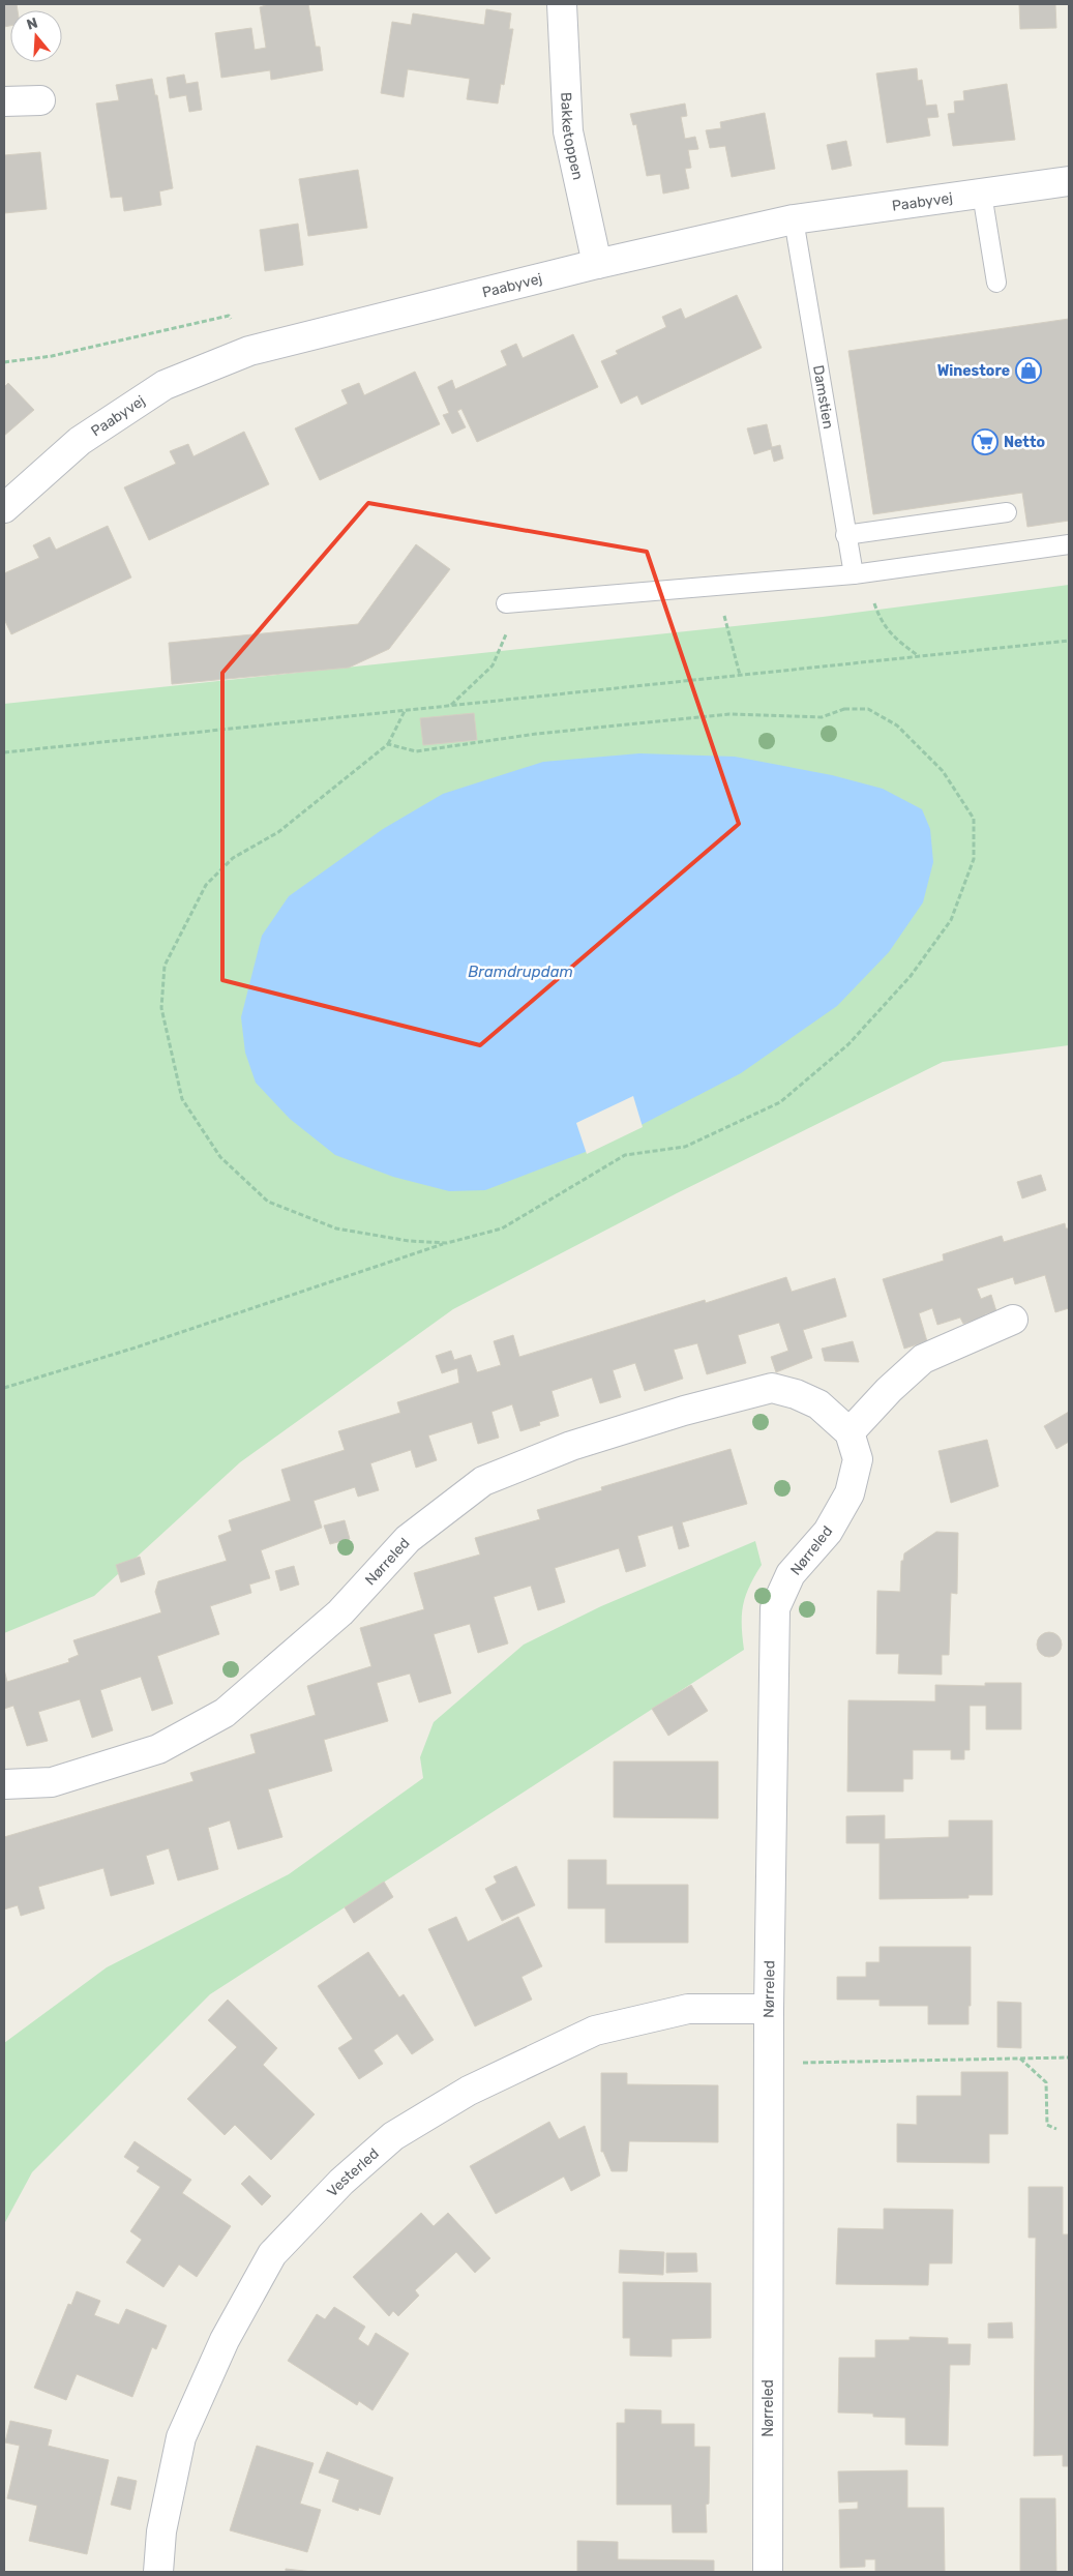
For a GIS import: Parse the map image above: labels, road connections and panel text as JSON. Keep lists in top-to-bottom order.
{
  "streets": {
    "street": [
      "Bakketoppen",
      "Paabyvej",
      "Nørreled",
      "Vesterled"
    ],
    "lane": ["Damstien"]
  },
  "crossings": [
    ["Bakketoppen", "Paabyvej"],
    ["Paabyvej", "Damstien"],
    ["Nørreled", "Vesterled"]
  ],
  "water": ["Bramdrupdam"],
  "places": {
    "shop": ["Winestore"],
    "supermarket": ["Netto"]
  },
  "north": "top"
}
